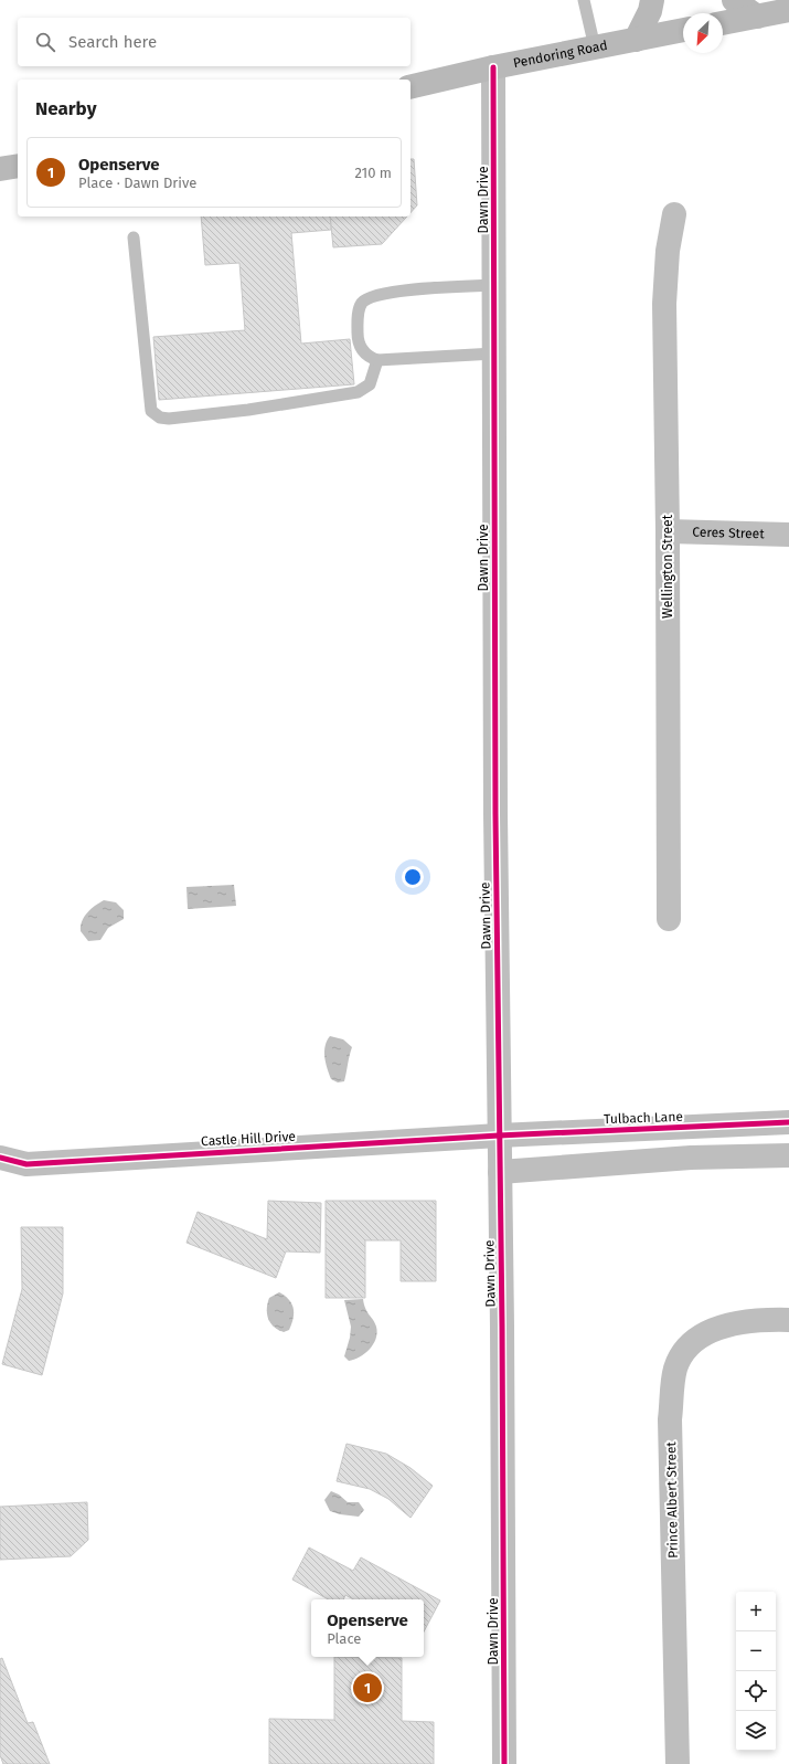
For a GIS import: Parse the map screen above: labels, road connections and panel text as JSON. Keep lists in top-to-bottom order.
{
  "streets": {
    "main road": ["Pendoring Road"],
    "street": [
      "Dawn Drive",
      "Ceres Street",
      "Wellington Street",
      "Tulbach Lane",
      "Castle Hill Drive",
      "Prince Albert Street"
    ]
  },
  "crossings": [
    ["Pendoring Road", "Dawn Drive"],
    ["Dawn Drive", "Tulbach Lane"],
    ["Dawn Drive", "Castle Hill Drive"],
    ["Ceres Street", "Wellington Street"],
    ["Tulbach Lane", "Castle Hill Drive"]
  ],
  "north": "bottom left",
  "page": {
    "search": "Search here",
    "heading": "Nearby",
    "list": [
      {
        "mark": "1",
        "name": "Openserve",
        "note": "Place · Dawn Drive",
        "value": "210 m"
      }
    ],
    "map_buttons": ["+", "−"],
    "popup": ["Openserve", "Place"],
    "pins": "1"
  }
}
